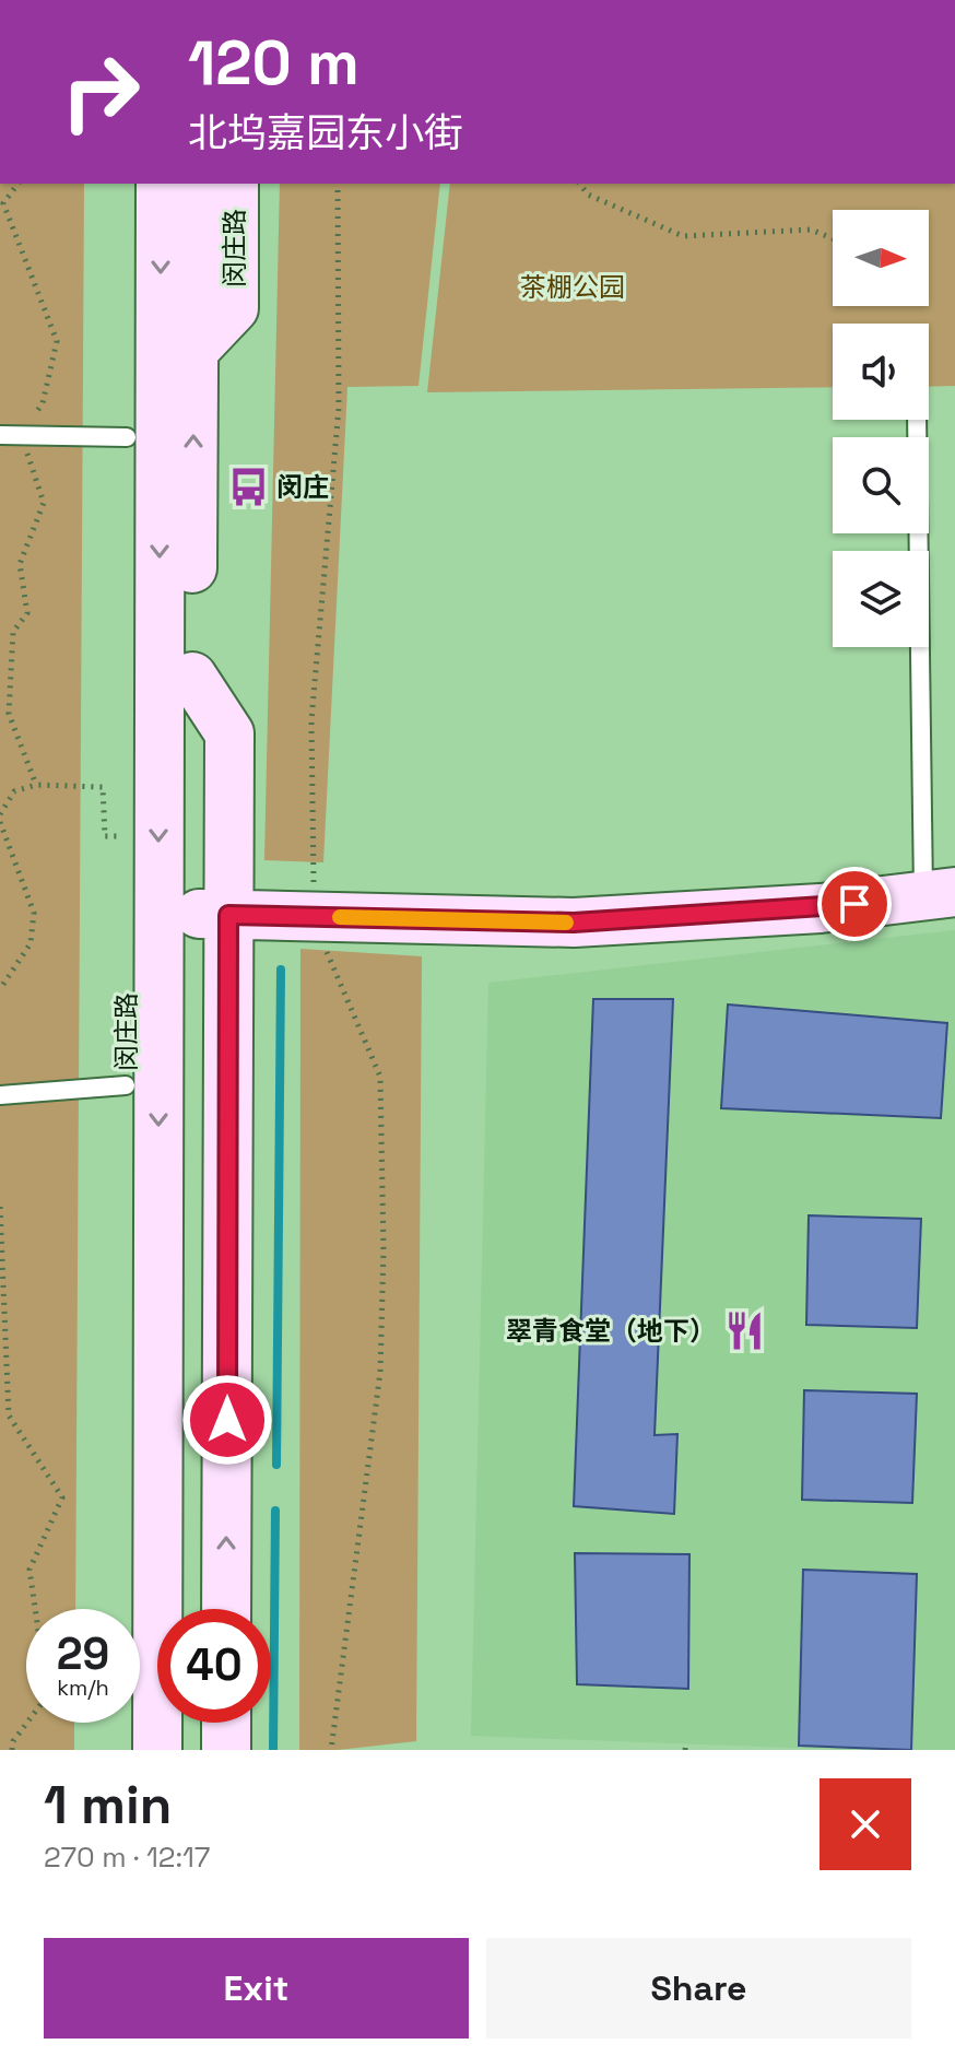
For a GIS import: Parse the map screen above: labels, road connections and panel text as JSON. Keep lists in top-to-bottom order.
{
  "streets": {
    "street": ["闵庄路"]
  },
  "parks": ["茶棚公园"],
  "places": {
    "bus stop": ["闵庄"],
    "restaurant": ["翠青食堂（地下）"]
  },
  "north": "right",
  "page": {
    "turn": ["120 m", "北坞嘉园东小街"],
    "speed": "29 km/h",
    "limit": "40",
    "heading": ["1 min", "270 m · 12:17"],
    "buttons": ["Exit", "Share"]
  }
}
